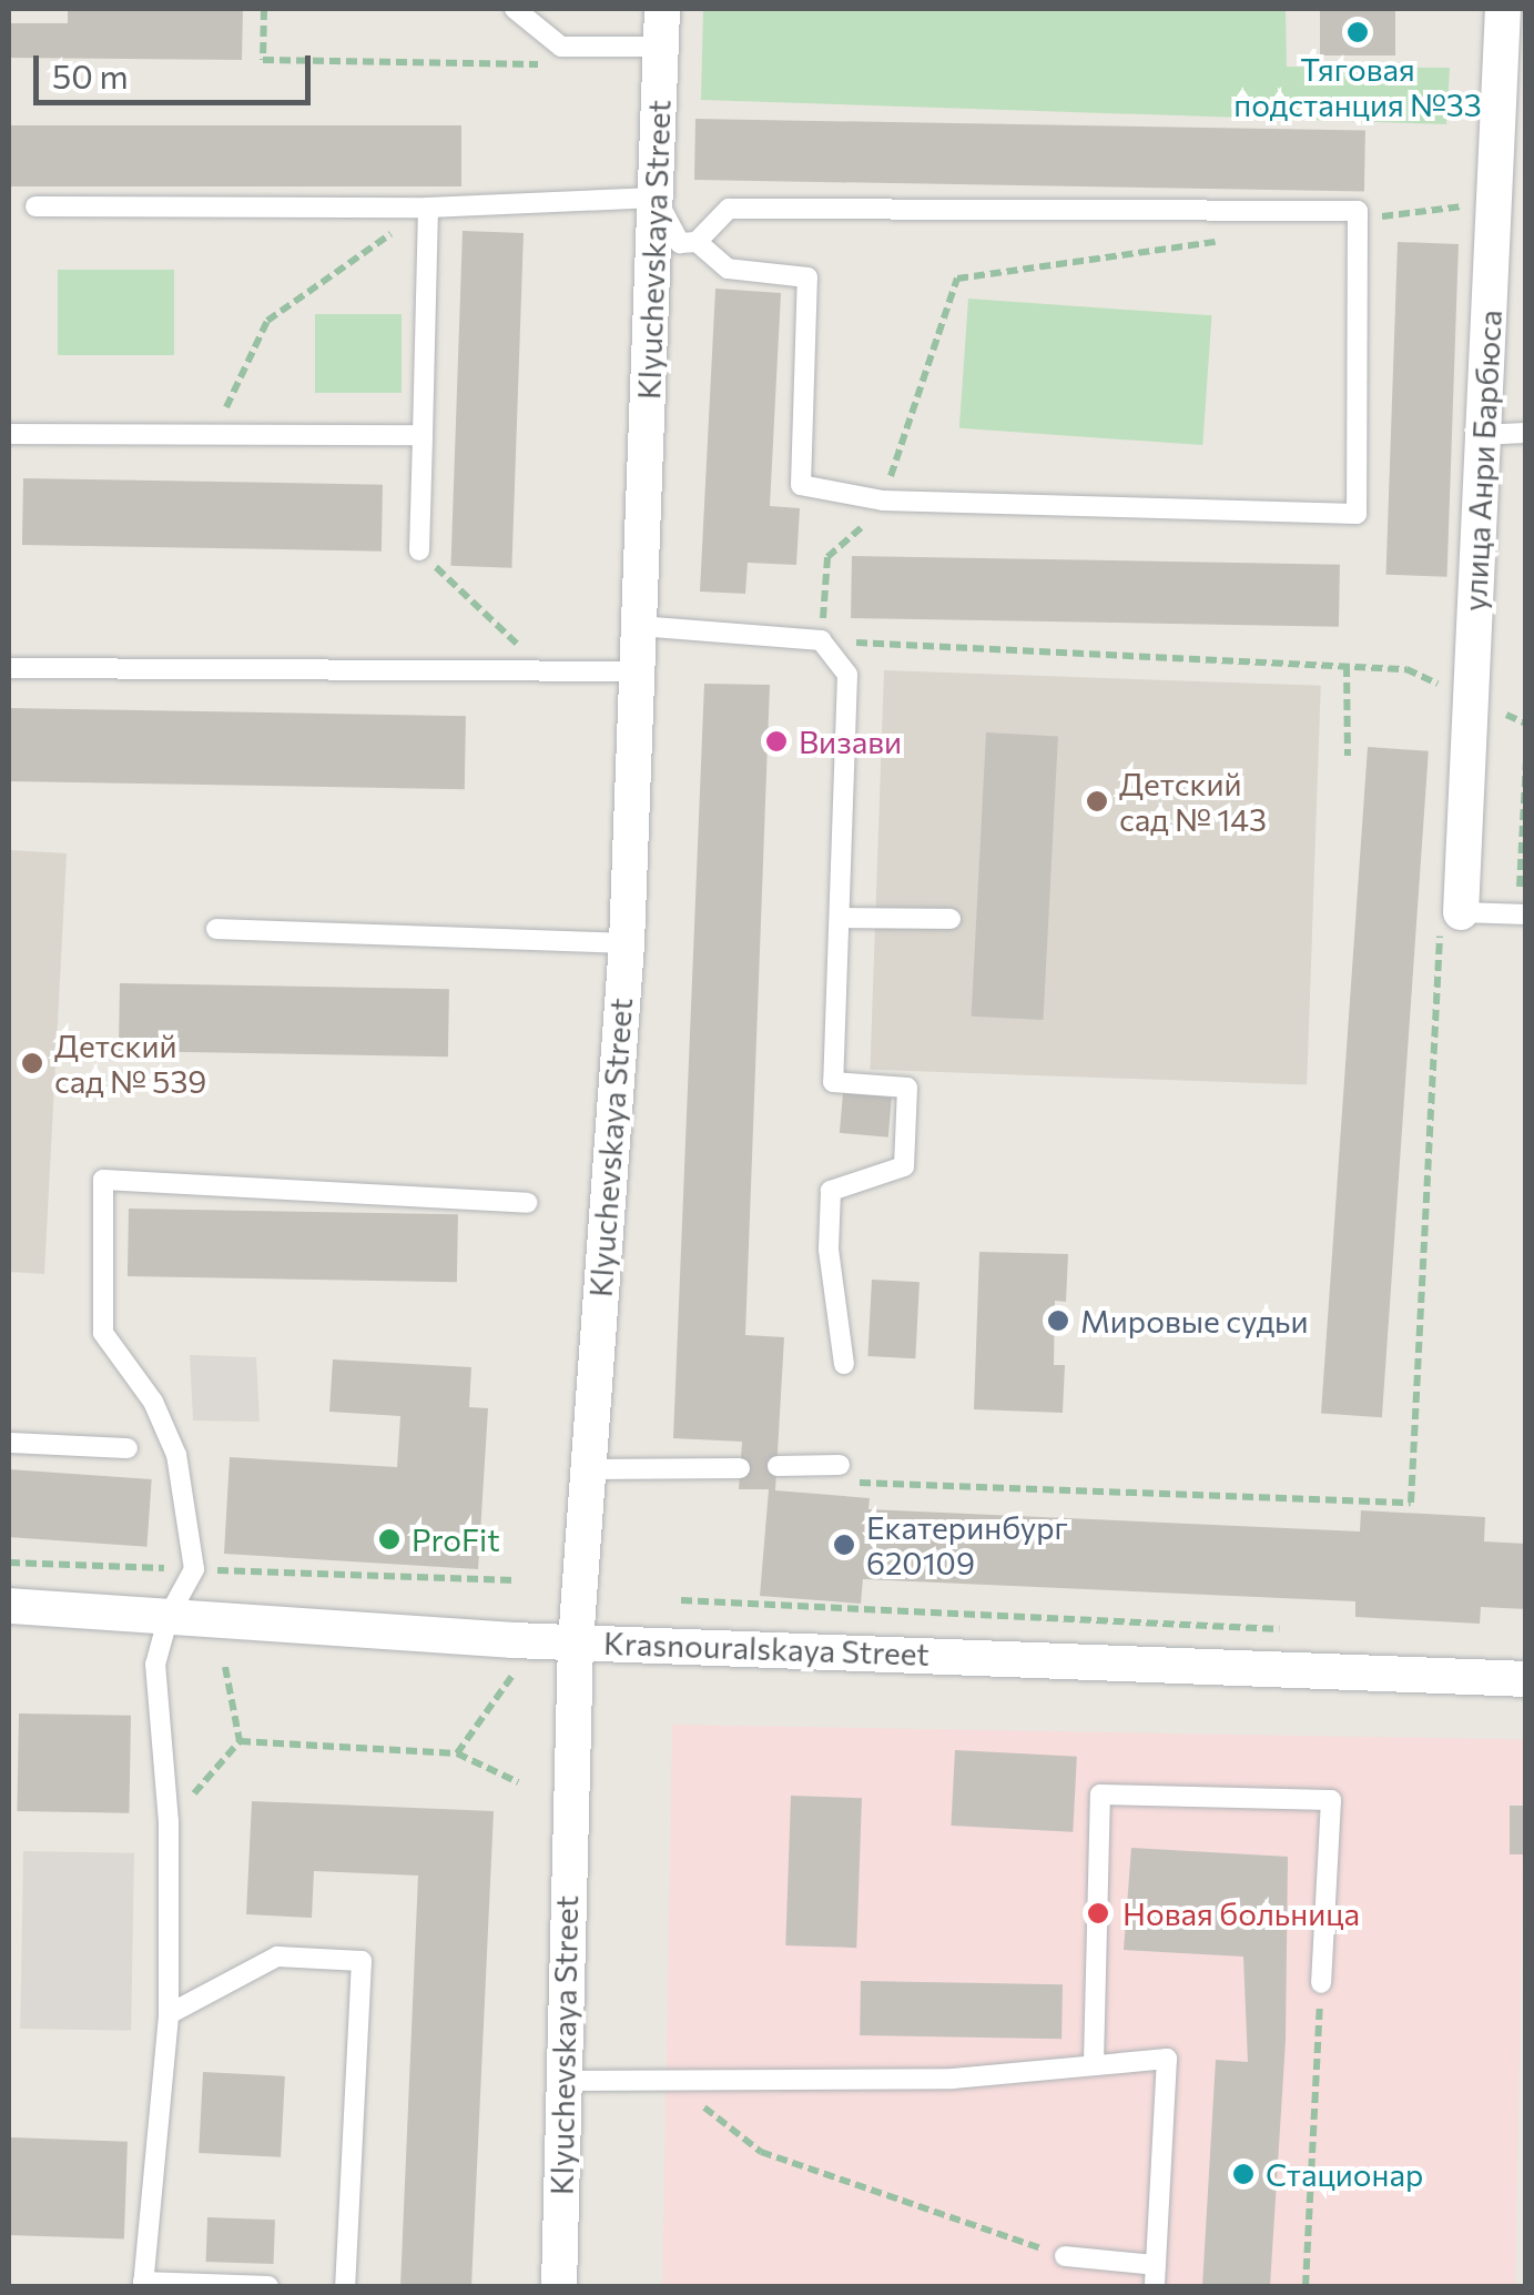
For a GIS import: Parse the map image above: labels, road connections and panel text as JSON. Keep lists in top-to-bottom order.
{
  "streets": {
    "street": ["Klyuchevskaya Street", "улица Анри Барбюса", "Krasnouralskaya Street"]
  },
  "crossings": [
    ["Klyuchevskaya Street", "Krasnouralskaya Street"]
  ],
  "places": [
    "Тяговая подстанция №33",
    "Визави",
    "Детский сад № 143",
    "Детский сад № 539",
    "Мировые судьи",
    "ProFit",
    "Екатеринбург 620109",
    "Новая больница",
    "Стационар"
  ],
  "scale_bar": "50 m"
}
